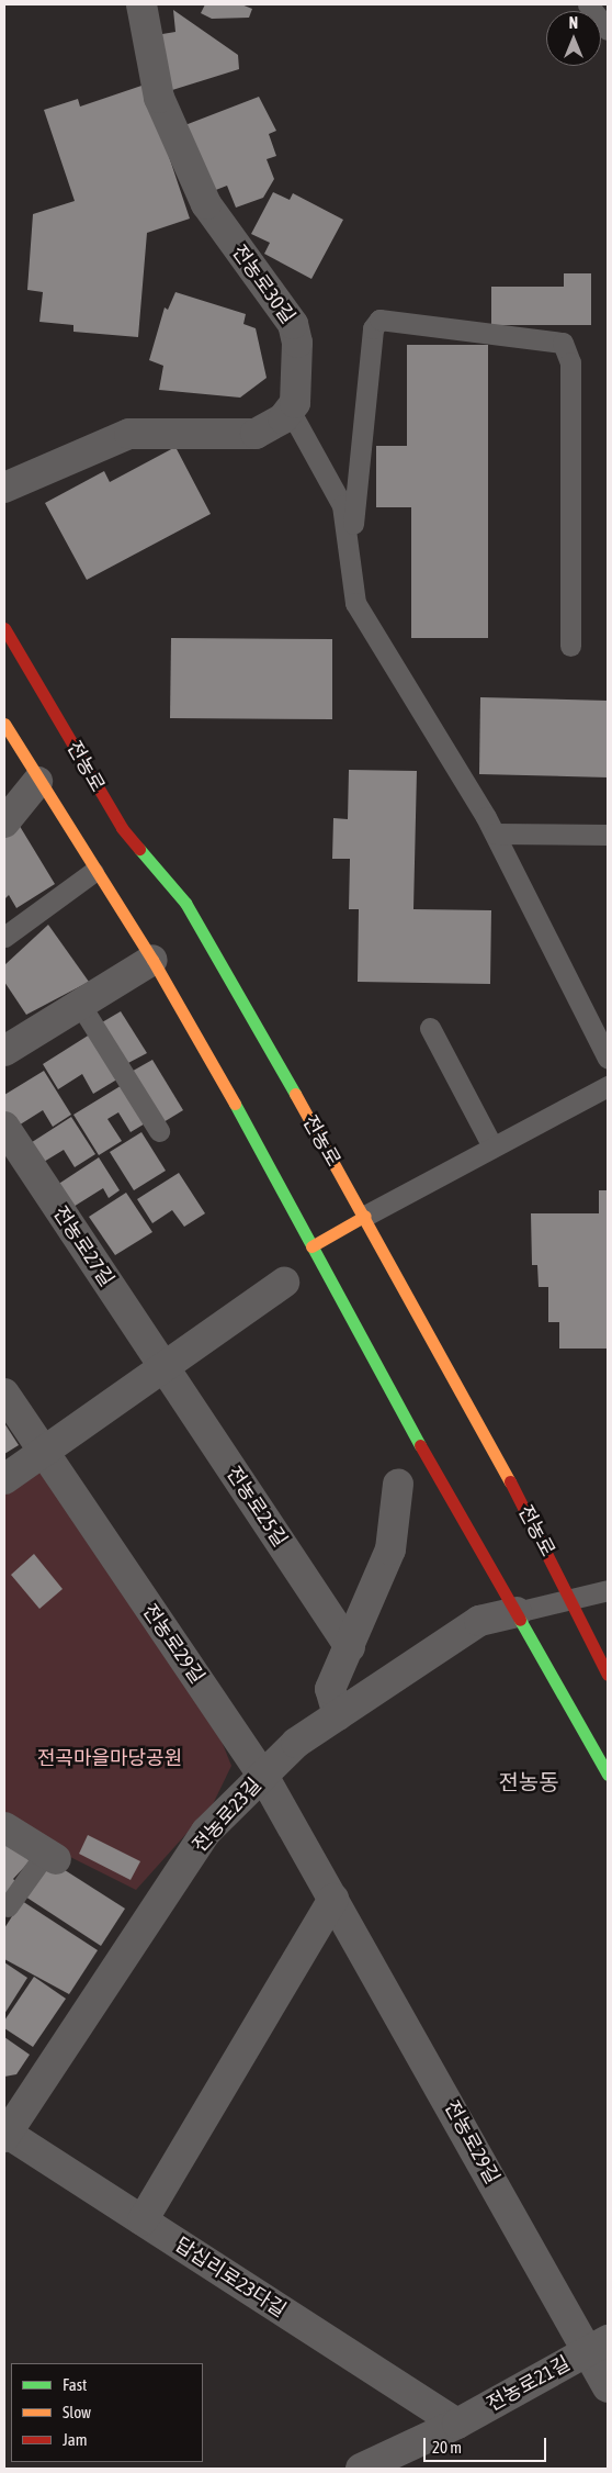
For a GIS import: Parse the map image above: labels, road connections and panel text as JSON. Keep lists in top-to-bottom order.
{
  "streets": {
    "main road": ["전농로"],
    "street": [
      "전농로30길",
      "전농로27길",
      "전농로25길",
      "전농로29길",
      "전농로23길",
      "답십리로23다길",
      "전농로21길"
    ]
  },
  "crossings": [
    ["전농로27길", "전농로25길"],
    ["전농로29길", "전농로23길"],
    ["전농로29길", "전농로21길"],
    ["전농로23길", "답십리로23다길"],
    ["답십리로23다길", "전농로21길"]
  ],
  "districts": ["전농동"],
  "parks": ["전곡마을마당공원"],
  "legend": ["Fast", "Slow", "Jam"],
  "scale_bar": "20 m",
  "north": "top"
}
